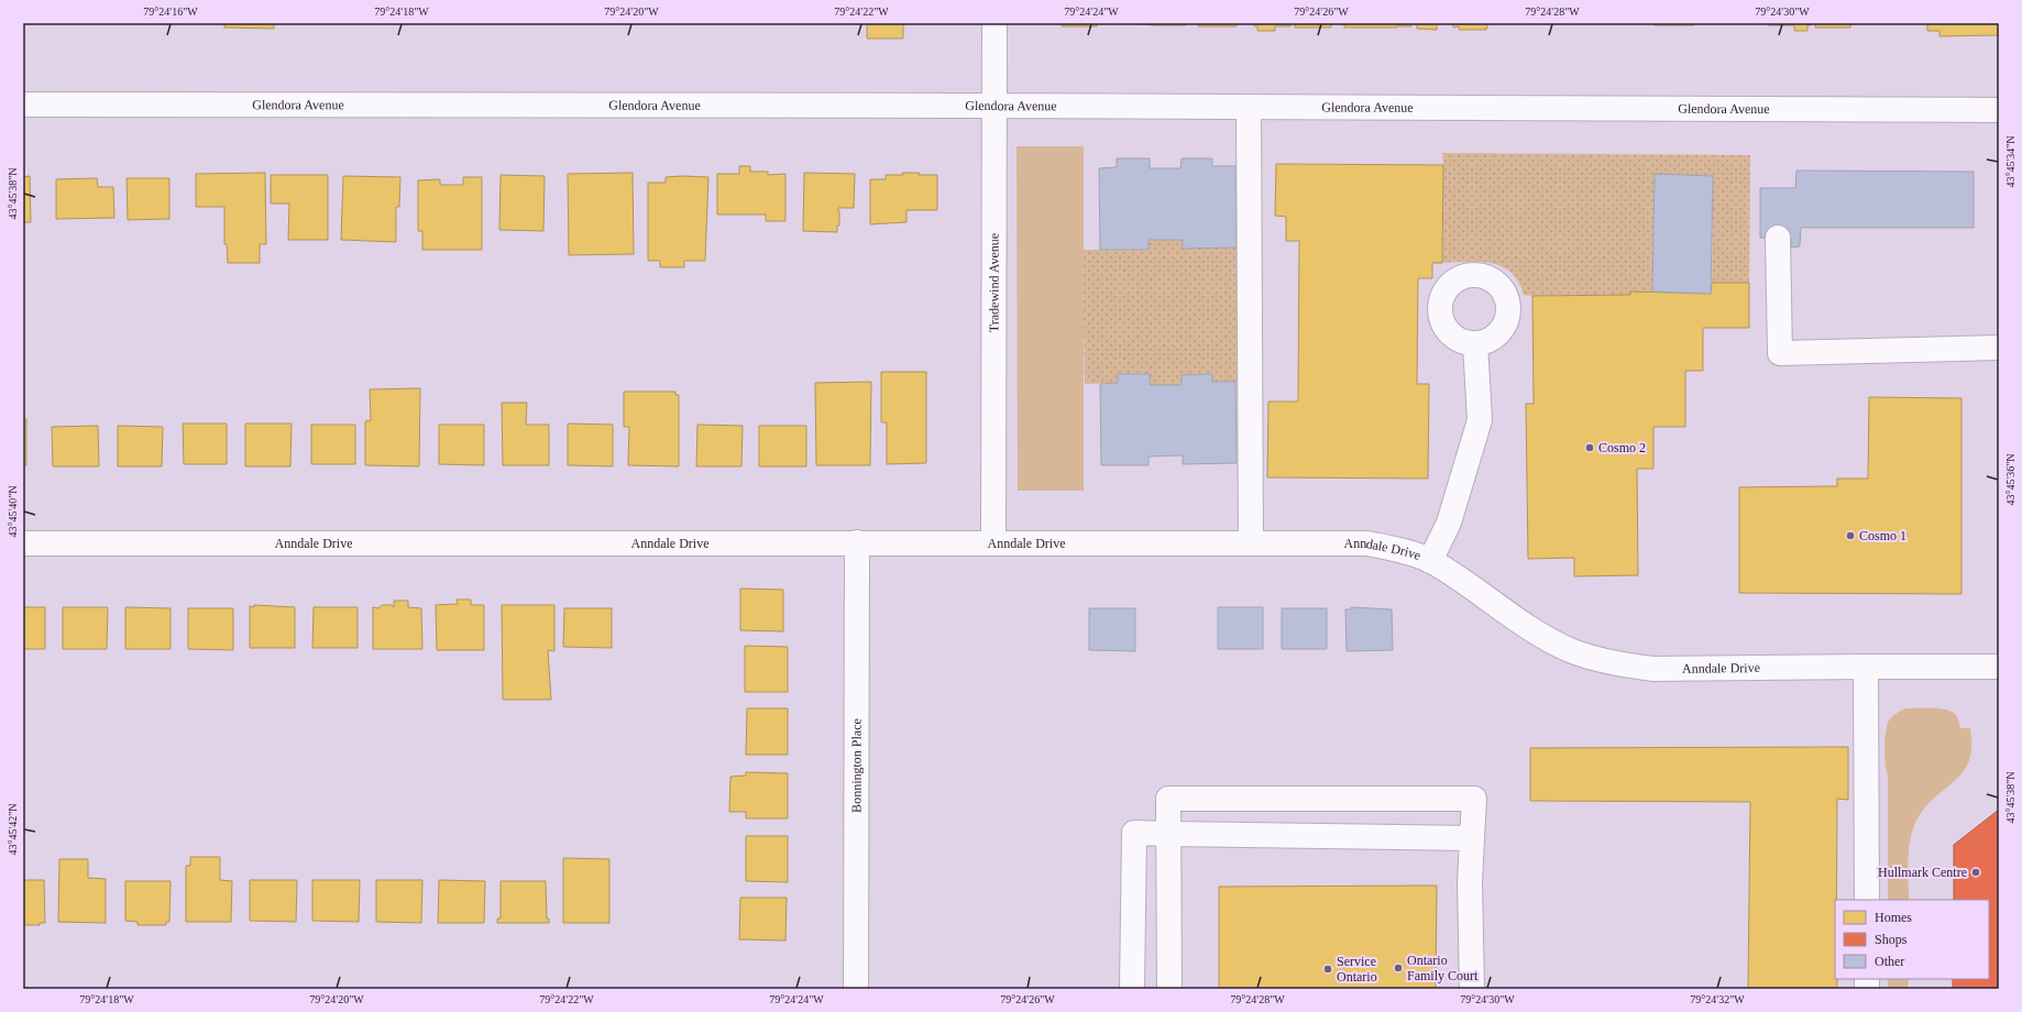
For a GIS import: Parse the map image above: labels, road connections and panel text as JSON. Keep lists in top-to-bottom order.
{
  "streets": {
    "street": [
      "Glendora Avenue",
      "Tradewind Avenue",
      "Anndale Drive",
      "Bonnington Place"
    ]
  },
  "crossings": [
    ["Glendora Avenue", "Tradewind Avenue"],
    ["Tradewind Avenue", "Anndale Drive"],
    ["Anndale Drive", "Bonnington Place"]
  ],
  "places": [
    "Cosmo 2",
    "Cosmo 1",
    "Hullmark Centre",
    "Ontario Family Court",
    "Service Ontario"
  ],
  "legend": ["Homes", "Shops", "Other"],
  "coordinates": [
    "79°24'16\"W",
    "79°24'18\"W",
    "79°24'20\"W",
    "79°24'22\"W",
    "79°24'24\"W",
    "79°24'26\"W",
    "79°24'28\"W",
    "79°24'30\"W",
    "43°45'34\"N",
    "43°45'38\"N",
    "43°45'36\"N",
    "43°45'40\"N",
    "43°45'42\"N",
    "79°24'32\"W"
  ]
}
